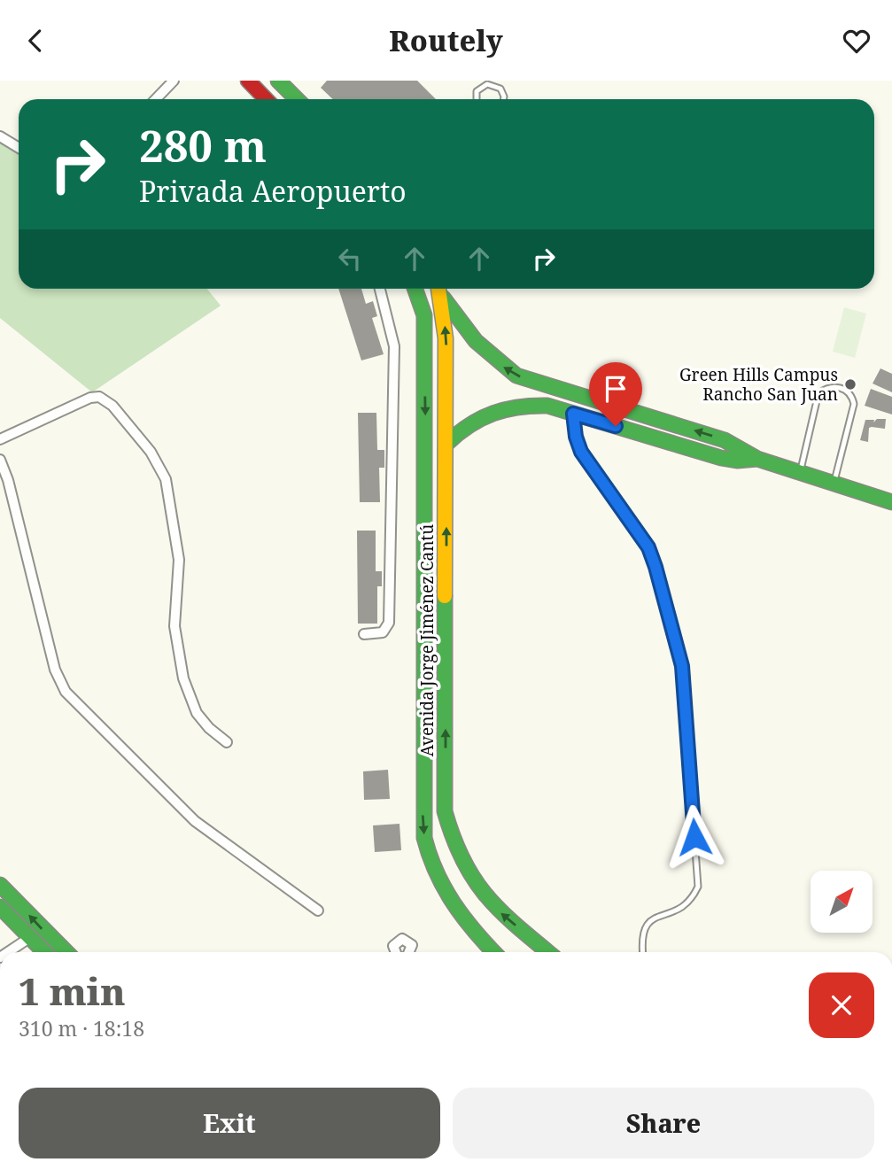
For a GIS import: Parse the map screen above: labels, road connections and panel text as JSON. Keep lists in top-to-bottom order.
{
  "streets": {
    "main road": ["Avenida Jorge Jiménez Cantú"]
  },
  "places": ["Green Hills Campus Rancho San Juan"],
  "north": "top right",
  "page": {
    "header": "Routely",
    "turn": ["280 m", "Privada Aeropuerto"],
    "heading": ["1 min", "310 m · 18:18"],
    "buttons": ["Exit", "Share"]
  }
}
